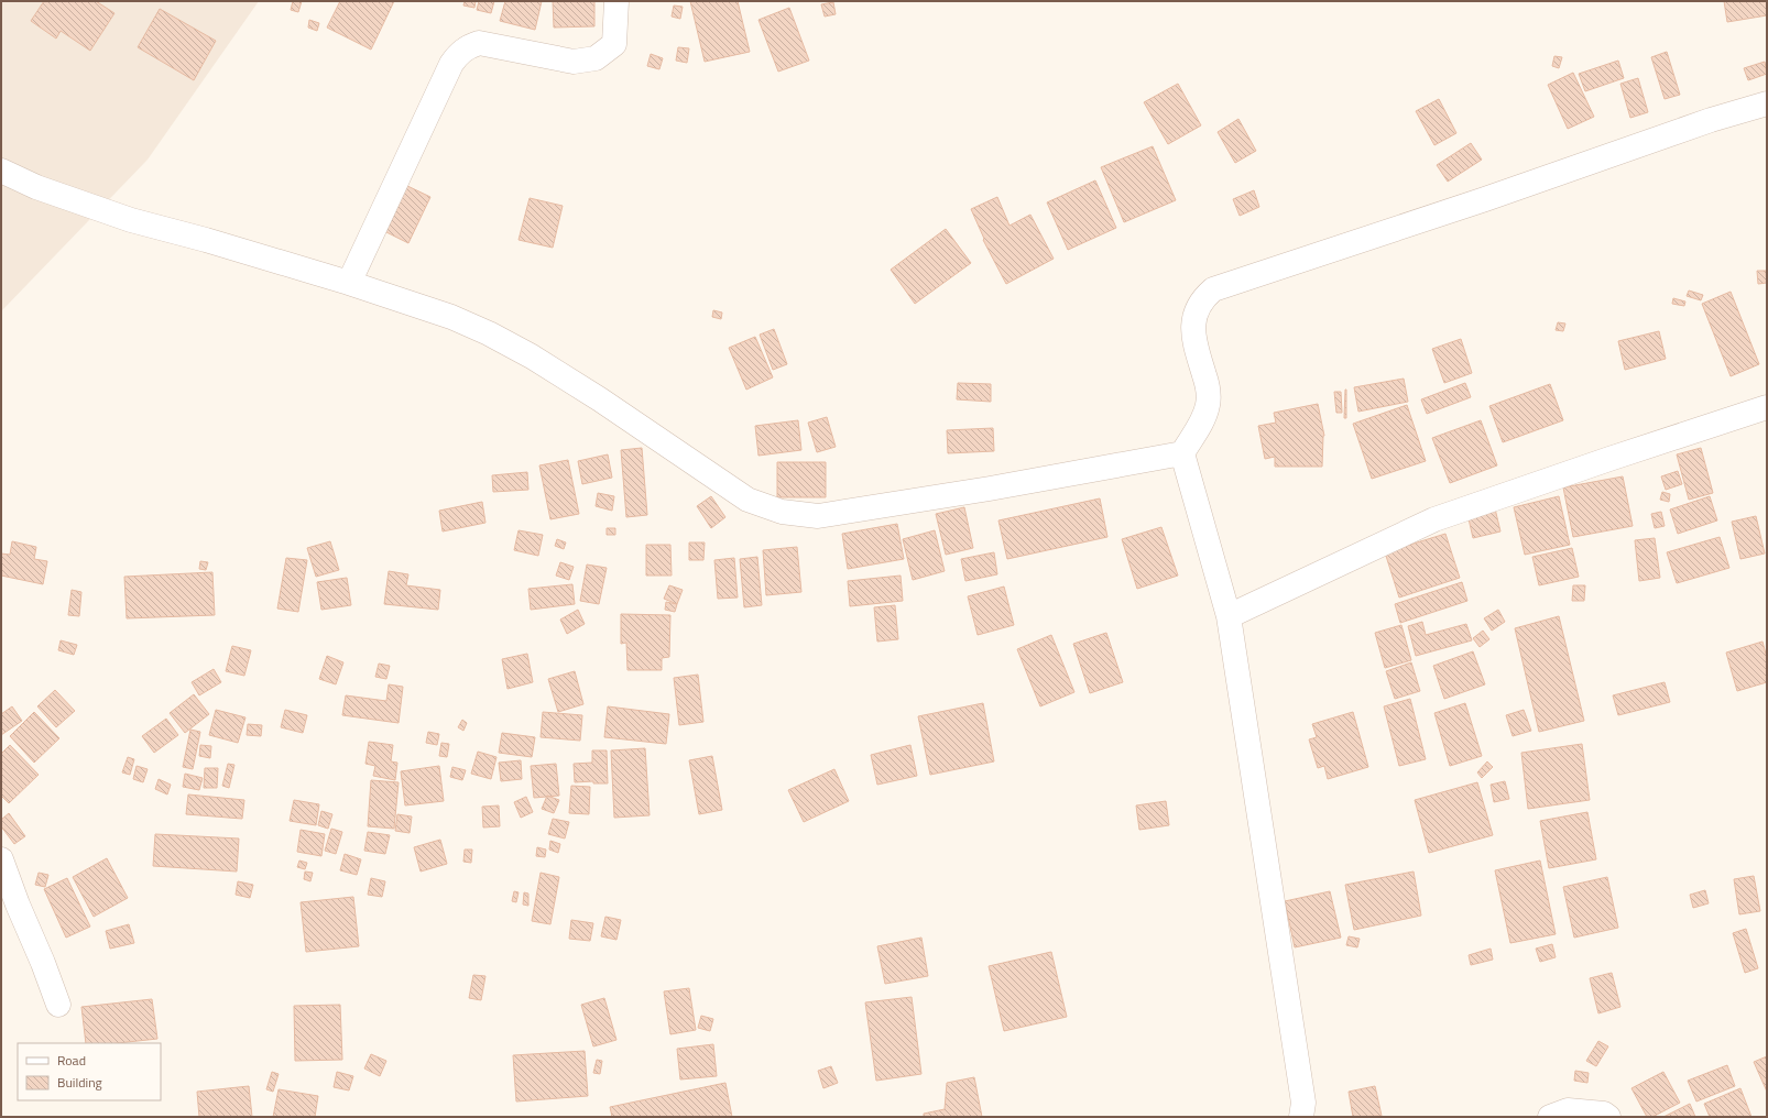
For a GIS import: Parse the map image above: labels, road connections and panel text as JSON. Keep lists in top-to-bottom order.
{
  "legend": ["Road", "Building"]
}
